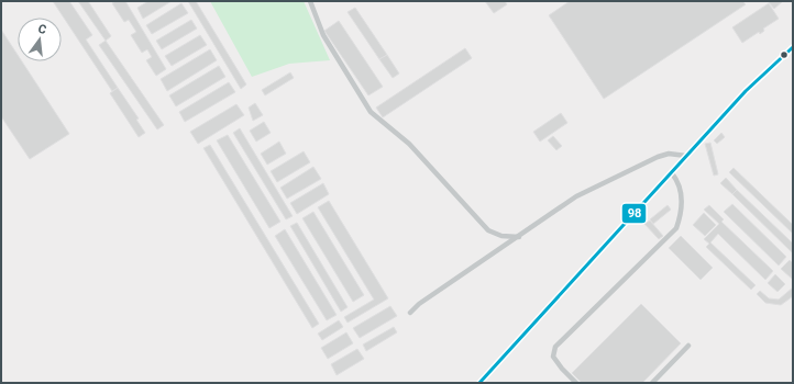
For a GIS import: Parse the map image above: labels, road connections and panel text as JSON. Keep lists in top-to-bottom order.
{
  "lines": ["transit line 98"],
  "north": "top"
}
